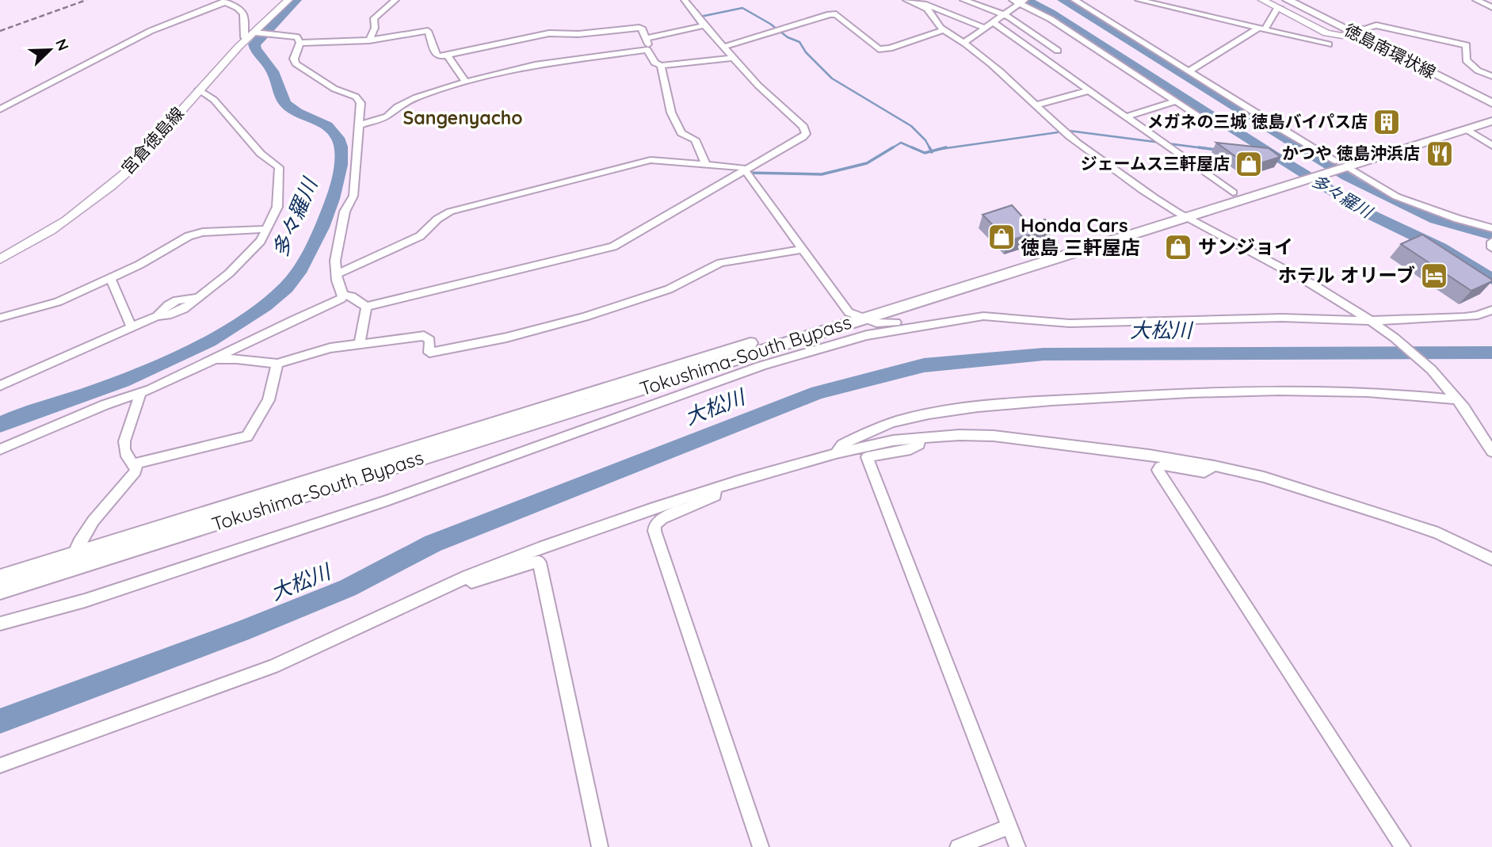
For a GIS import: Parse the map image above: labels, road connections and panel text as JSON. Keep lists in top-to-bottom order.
{
  "streets": {
    "highway": ["徳島南環状線", "Tokushima-South Bypass"],
    "main road": ["宮倉徳島線"]
  },
  "districts": ["Sangenyacho"],
  "water": ["多々羅川", "大松川"],
  "places": {
    "building": ["メガネの三城 徳島バイパス店"],
    "restaurant": ["かつや 徳島沖浜店"],
    "shop": ["ジェームス三軒屋店", "Honda Cars 徳島 三軒屋店", "サンジョイ"],
    "hotel": ["ホテル オリーブ"]
  },
  "north": "top right"
}
